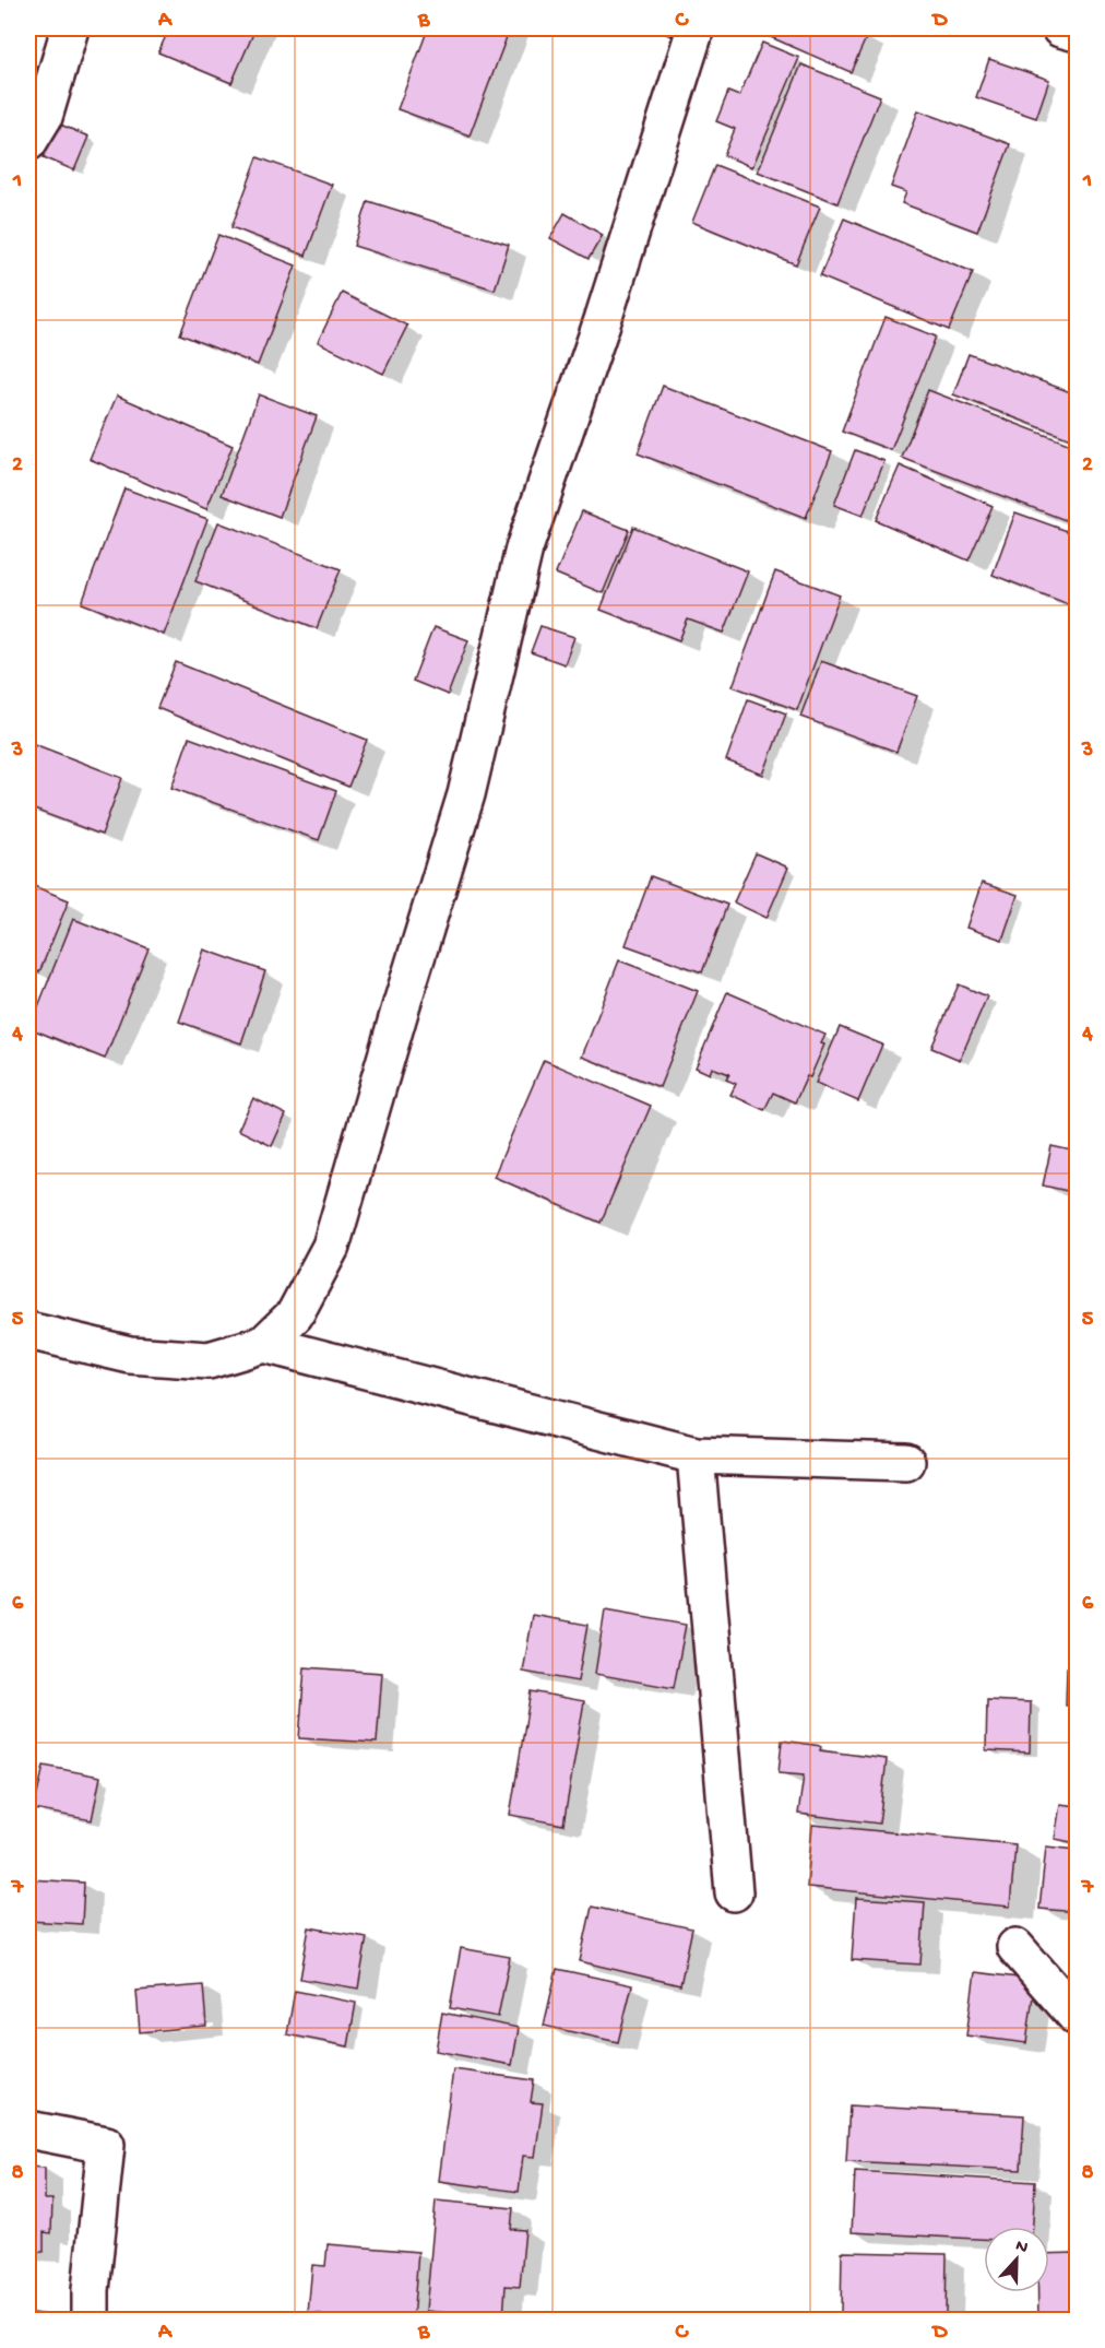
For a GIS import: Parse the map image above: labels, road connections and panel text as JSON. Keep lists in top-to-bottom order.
{
  "north": "top",
  "grid": {
    "columns": [
      "A",
      "B",
      "C",
      "D"
    ],
    "rows": [
      "1",
      "2",
      "3",
      "4",
      "5",
      "6",
      "7",
      "8"
    ]
  }
}
